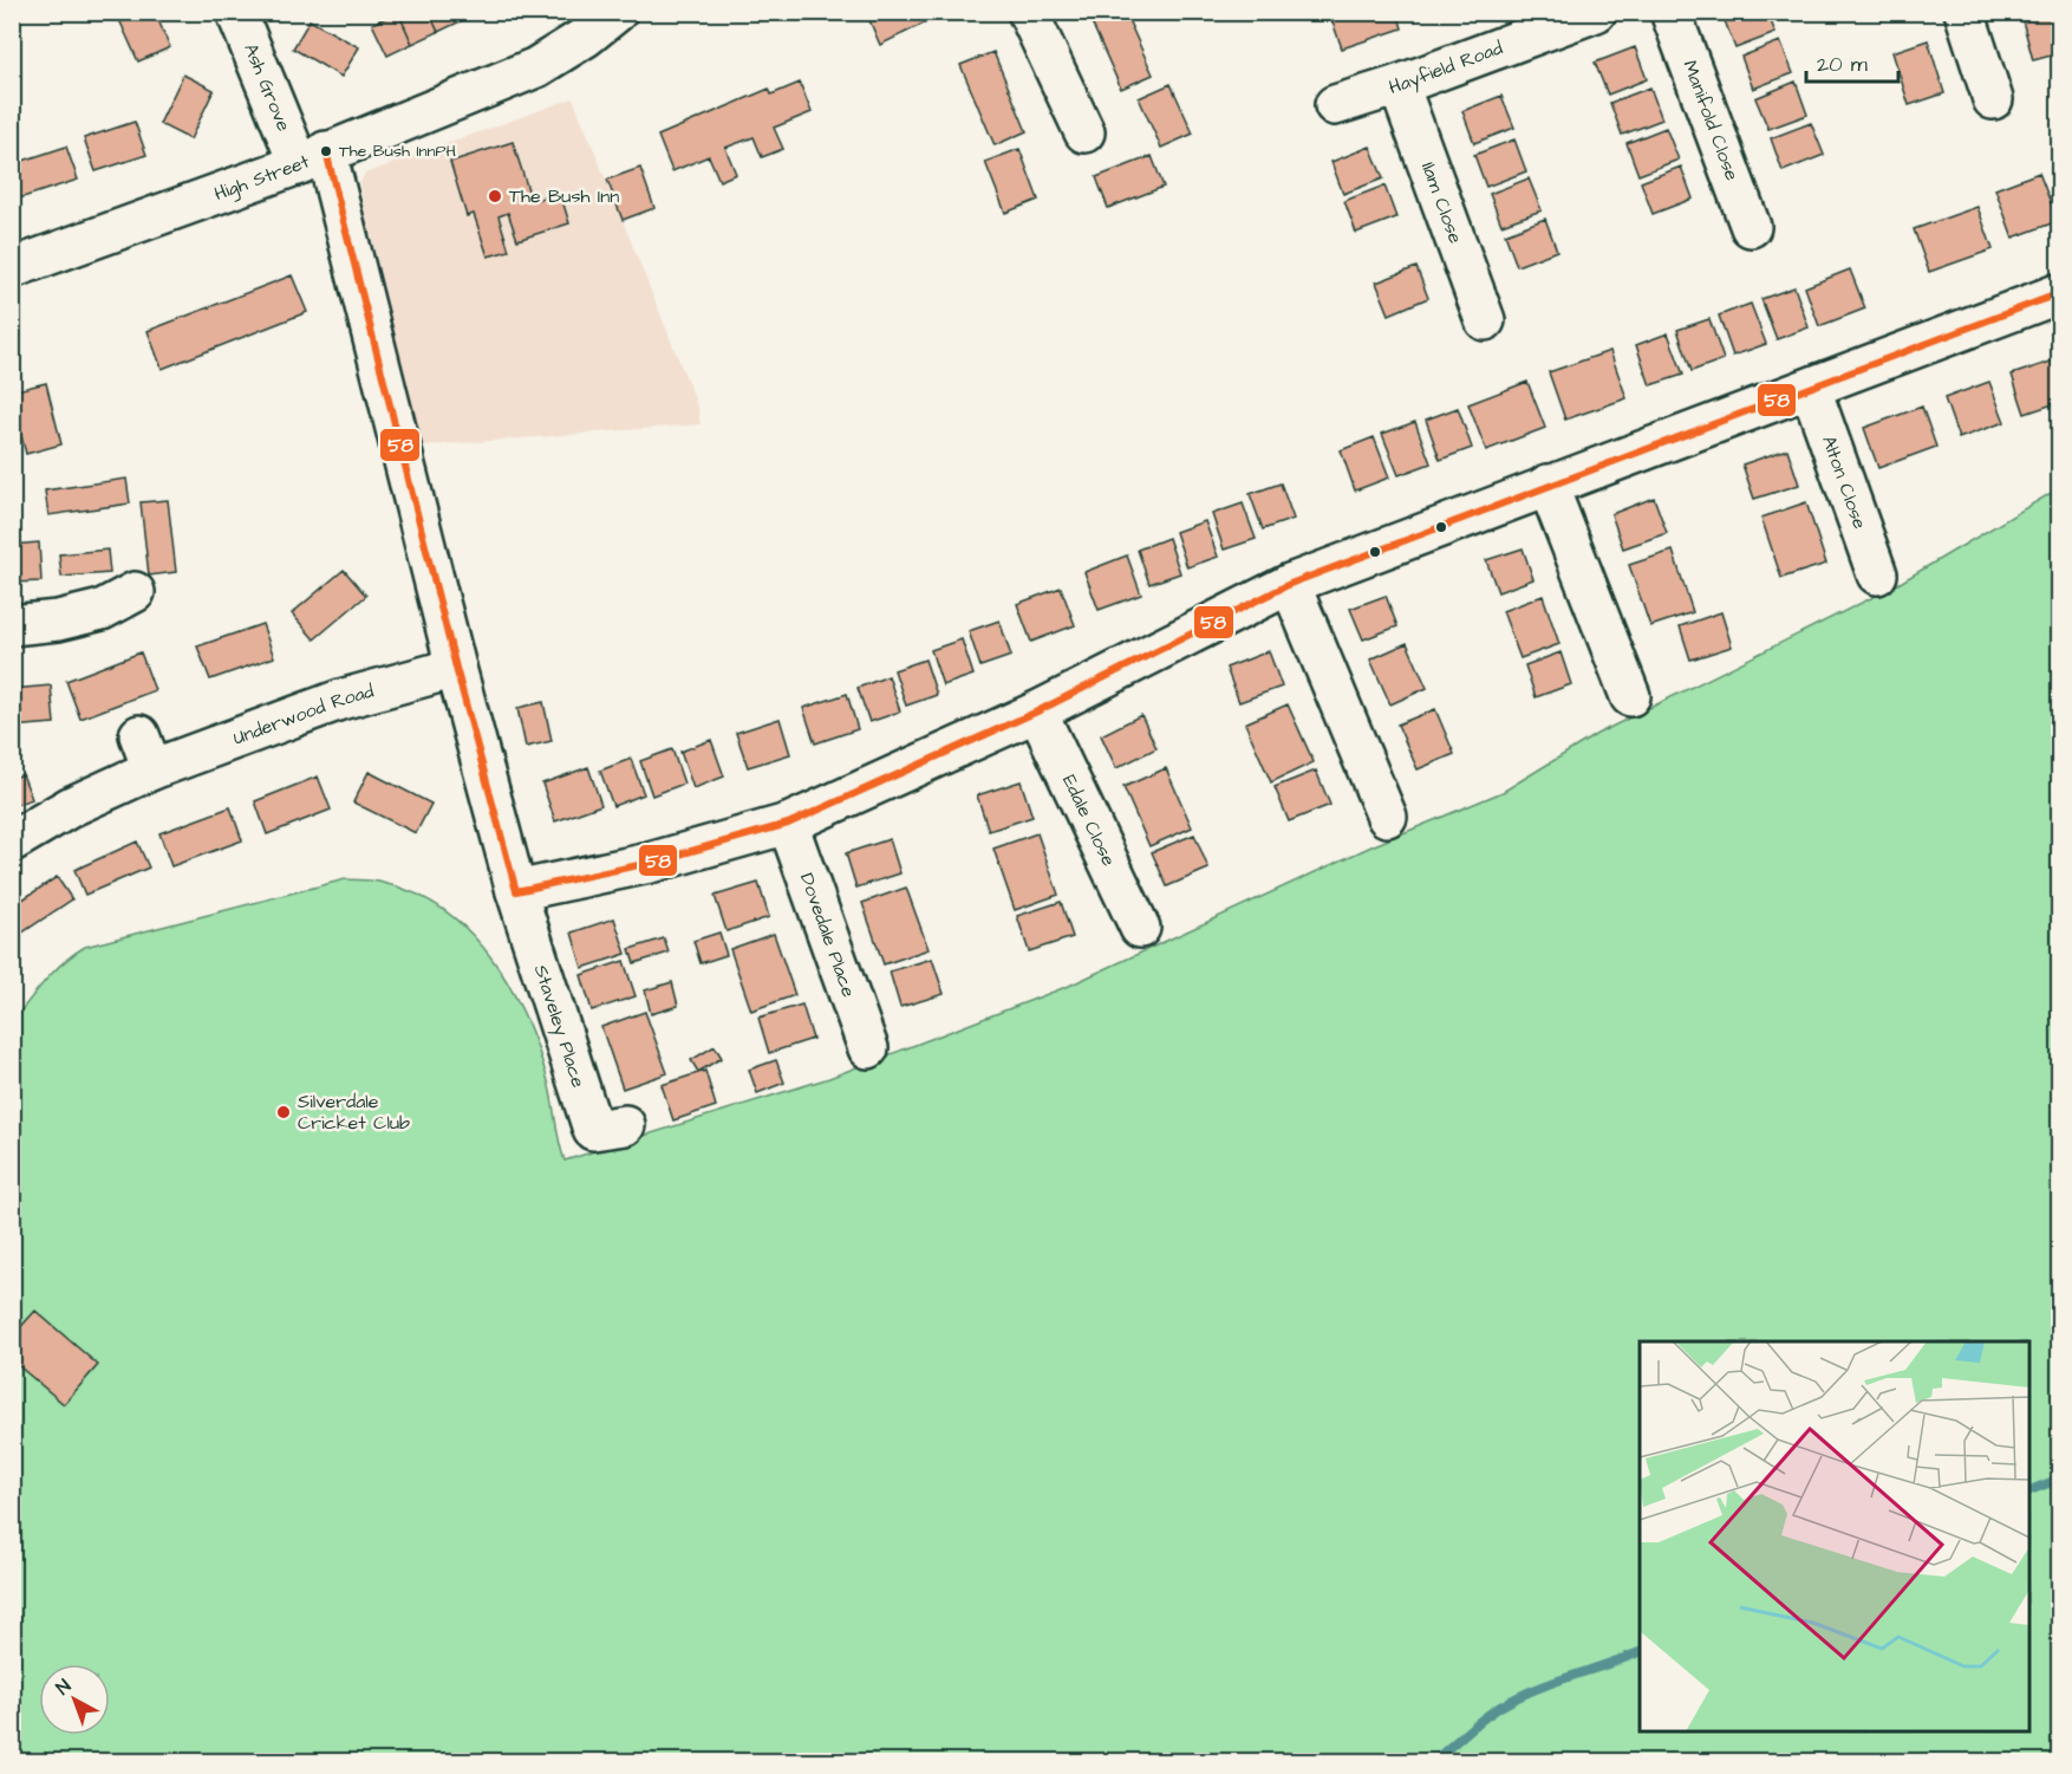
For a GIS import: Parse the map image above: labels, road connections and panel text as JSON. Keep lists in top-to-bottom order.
{
  "streets": {
    "street": [
      "Hayfield Road",
      "Ash Grove",
      "Manifold Close",
      "High Street",
      "Ilam Close",
      "Alton Close",
      "Underwood Road",
      "Edale Close",
      "Dovedale Place",
      "Staveley Place"
    ]
  },
  "crossings": [
    ["Hayfield Road", "Ilam Close"],
    ["Ash Grove", "High Street"],
    ["Ash Grove", "Underwood Road"],
    ["Ash Grove", "Staveley Place"]
  ],
  "places": ["The Bush InnPH", "The Bush Inn", "Silverdale Cricket Club"],
  "lines": ["transit line 58"],
  "scale_bar": "20 m",
  "north": "top left"
}
